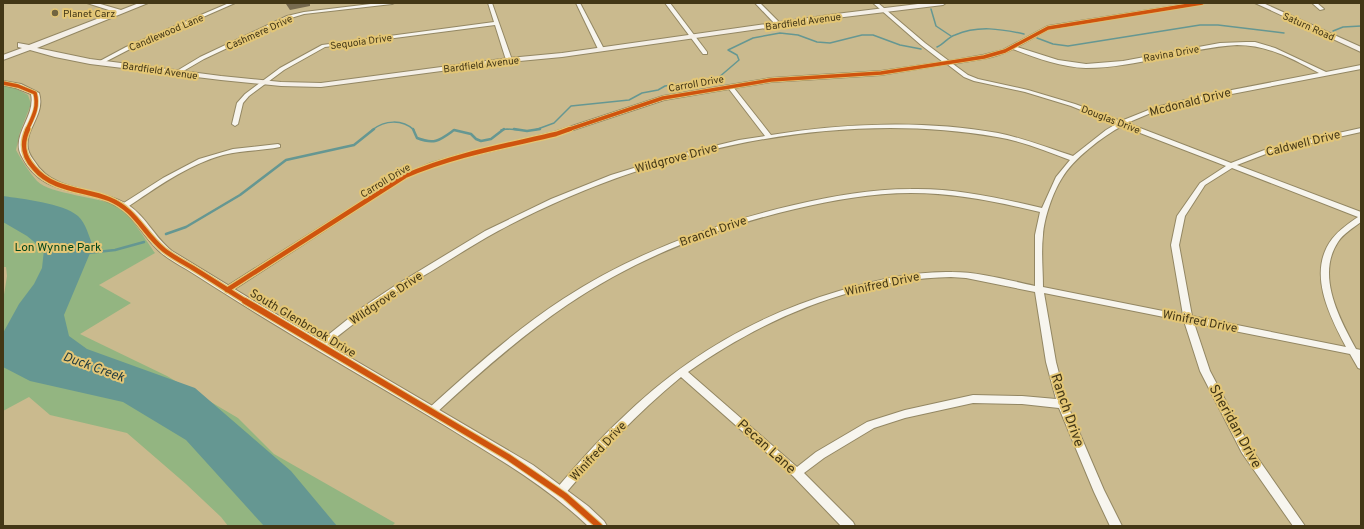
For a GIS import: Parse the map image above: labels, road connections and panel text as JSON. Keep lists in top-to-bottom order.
{
  "streets": {
    "street": [
      "Bardfield Avenue",
      "Saturn Road",
      "Candlewood Lane",
      "Cashmere Drive",
      "Sequoia Drive",
      "Ravina Drive",
      "Carroll Drive",
      "Mcdonald Drive",
      "Douglas Drive",
      "Caldwell Drive",
      "Wildgrove Drive",
      "Branch Drive",
      "Winifred Drive",
      "South Glenbrook Drive",
      "Ranch Drive",
      "Sheridan Drive",
      "Pecan Lane"
    ]
  },
  "crossings": [
    ["Bardfield Avenue", "Candlewood Lane"],
    ["Bardfield Avenue", "Cashmere Drive"],
    ["Bardfield Avenue", "Sequoia Drive"],
    ["Bardfield Avenue", "Douglas Drive"],
    ["Ravina Drive", "Carroll Drive"],
    ["Ravina Drive", "Mcdonald Drive"],
    ["Carroll Drive", "Douglas Drive"],
    ["Carroll Drive", "South Glenbrook Drive"],
    ["Mcdonald Drive", "Douglas Drive"],
    ["Mcdonald Drive", "Wildgrove Drive"],
    ["Mcdonald Drive", "Branch Drive"],
    ["Mcdonald Drive", "Winifred Drive"],
    ["Mcdonald Drive", "Ranch Drive"],
    ["Douglas Drive", "Caldwell Drive"],
    ["Caldwell Drive", "Winifred Drive"],
    ["Caldwell Drive", "Sheridan Drive"],
    ["Wildgrove Drive", "South Glenbrook Drive"],
    ["Branch Drive", "South Glenbrook Drive"],
    ["Winifred Drive", "South Glenbrook Drive"],
    ["Winifred Drive", "Ranch Drive"],
    ["Winifred Drive", "Sheridan Drive"],
    ["Winifred Drive", "Pecan Lane"]
  ],
  "water": ["Duck Creek"],
  "parks": ["Lon Wynne Park"],
  "places": ["Planet Carz"]
}
